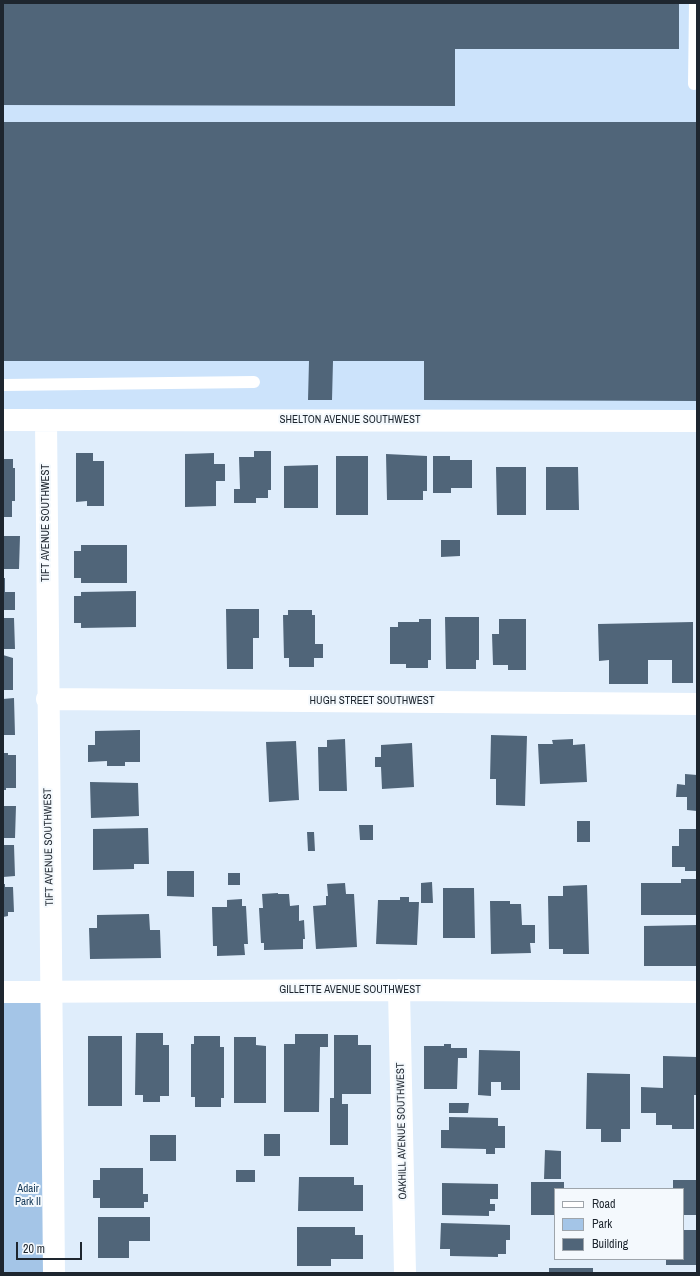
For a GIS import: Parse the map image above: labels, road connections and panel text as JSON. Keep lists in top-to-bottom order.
{
  "streets": {
    "street": [
      "SHELTON AVENUE SOUTHWEST",
      "TIFT AVENUE SOUTHWEST",
      "HUGH STREET SOUTHWEST",
      "GILLETTE AVENUE SOUTHWEST",
      "OAKHILL AVENUE SOUTHWEST"
    ]
  },
  "crossings": [
    ["SHELTON AVENUE SOUTHWEST", "TIFT AVENUE SOUTHWEST"],
    ["TIFT AVENUE SOUTHWEST", "HUGH STREET SOUTHWEST"],
    ["TIFT AVENUE SOUTHWEST", "GILLETTE AVENUE SOUTHWEST"],
    ["GILLETTE AVENUE SOUTHWEST", "OAKHILL AVENUE SOUTHWEST"]
  ],
  "parks": ["Adair Park II"],
  "legend": ["Road", "Park", "Building"],
  "scale_bar": "20 m"
}
